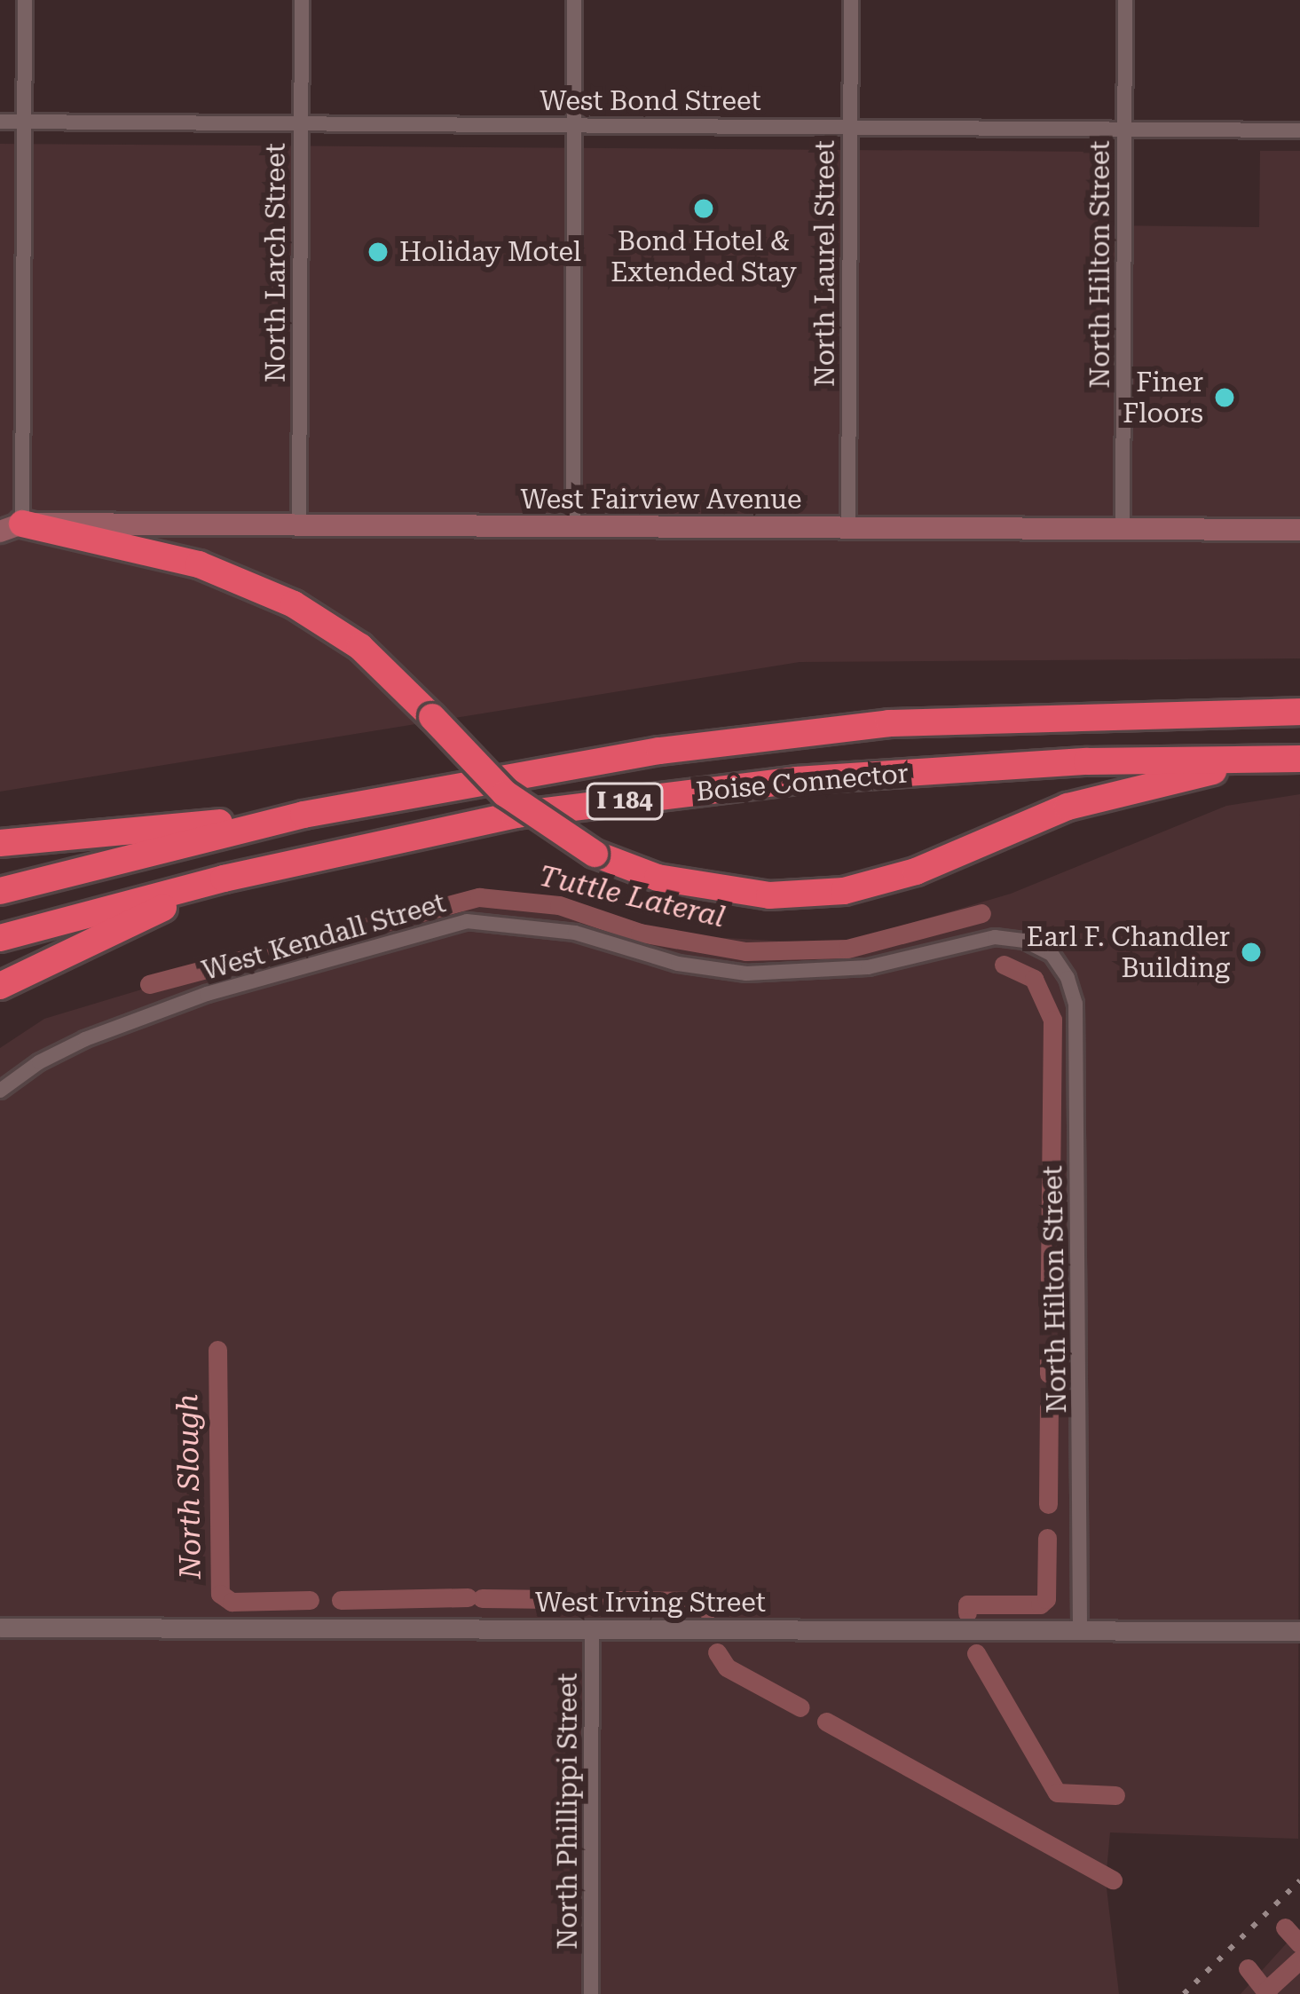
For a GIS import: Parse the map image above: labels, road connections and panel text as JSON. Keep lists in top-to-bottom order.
{
  "streets": {
    "highway": ["Boise Connector", "I 184"],
    "main road": ["West Fairview Avenue"],
    "street": [
      "West Bond Street",
      "North Larch Street",
      "North Laurel Street",
      "North Hilton Street",
      "West Kendall Street",
      "West Irving Street",
      "North Phillippi Street"
    ]
  },
  "crossings": [
    ["West Bond Street", "North Larch Street"],
    ["West Bond Street", "North Laurel Street"],
    ["West Bond Street", "North Hilton Street"],
    ["North Larch Street", "West Fairview Avenue"],
    ["North Laurel Street", "West Fairview Avenue"],
    ["North Hilton Street", "West Fairview Avenue"],
    ["North Hilton Street", "West Kendall Street"],
    ["North Hilton Street", "West Irving Street"],
    ["West Irving Street", "North Phillippi Street"]
  ],
  "water": ["Tuttle Lateral", "North Slough"],
  "places": [
    "Bond Hotel & Extended Stay",
    "Holiday Motel",
    "Finer Floors",
    "Earl F. Chandler Building"
  ]
}
